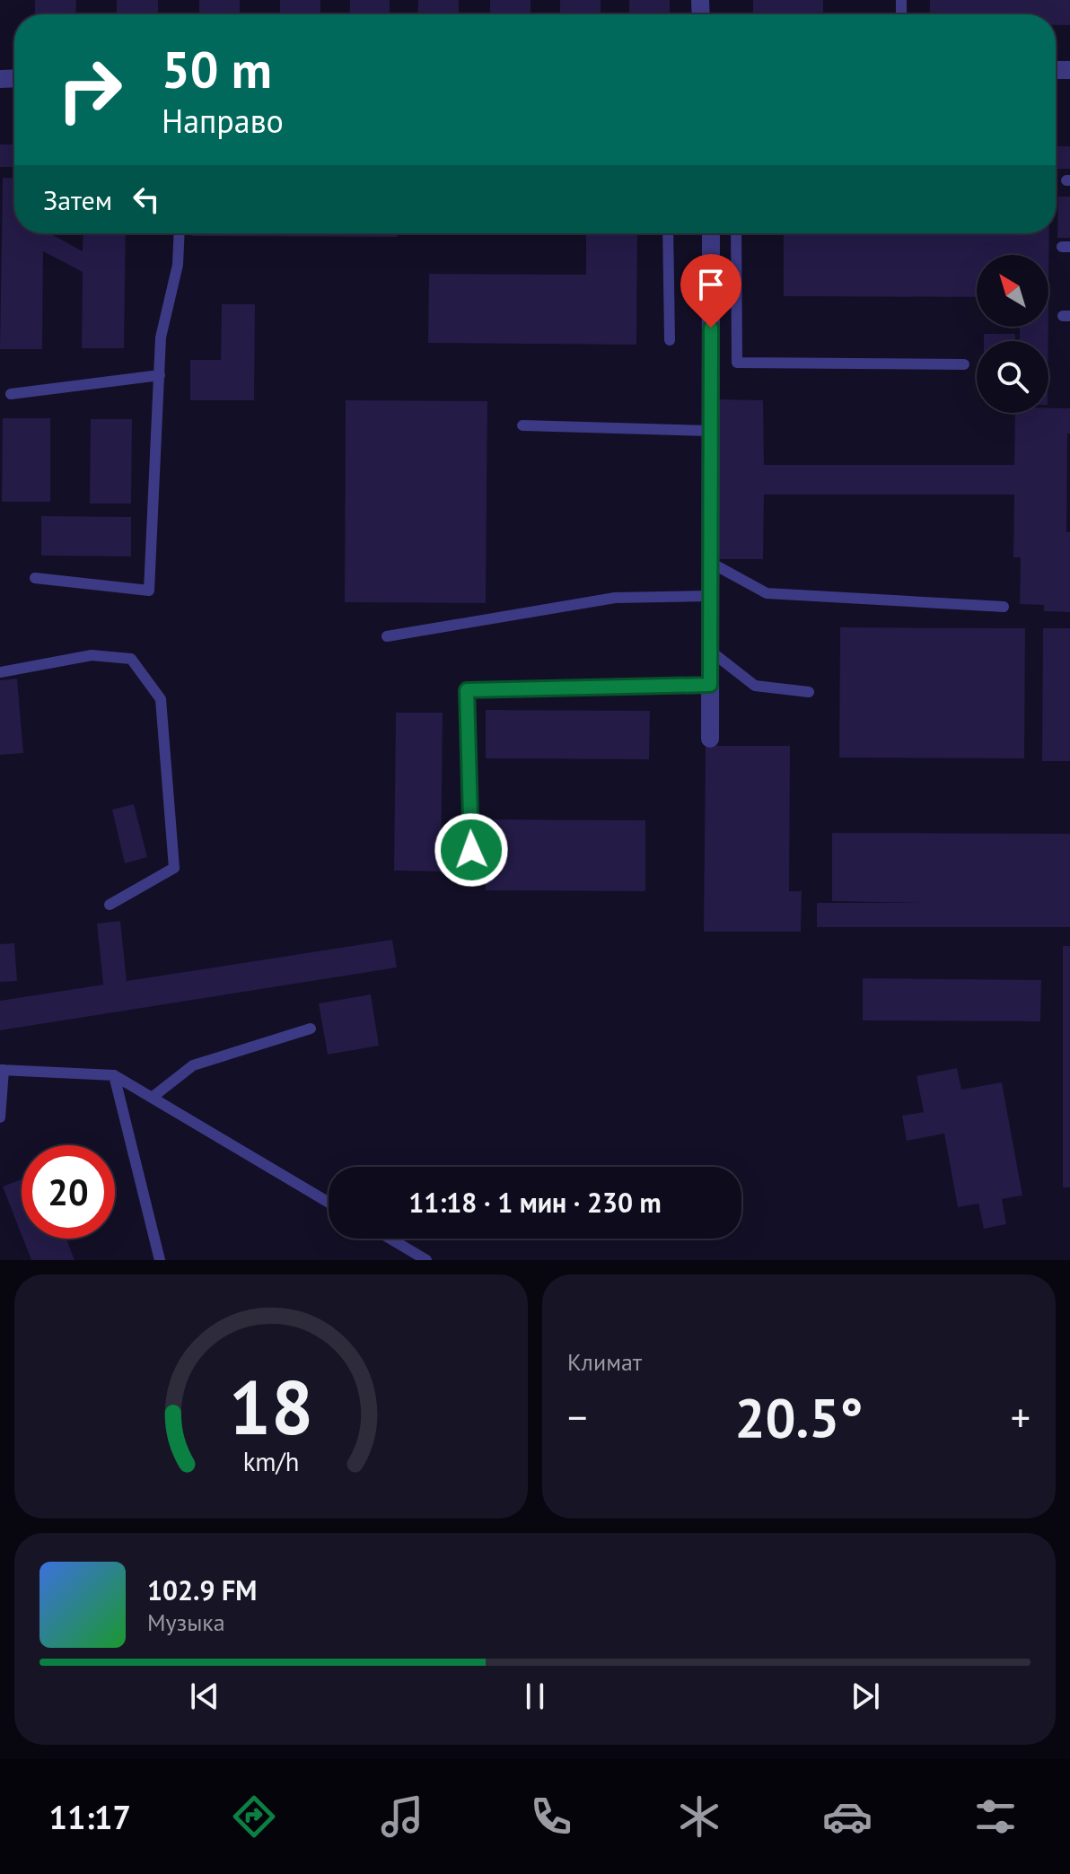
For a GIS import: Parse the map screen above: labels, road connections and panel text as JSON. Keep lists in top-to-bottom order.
{
  "north": "top left",
  "page": {
    "turn": ["50 m", "Направо"],
    "then": "Затем",
    "limit": "20",
    "trip": "11:18 · 1 мин · 230 m",
    "tile": "Климат",
    "heat": ["−", "20.5°", "+"],
    "song": ["102.9 FM", "Музыка"],
    "tabs": "11:17",
    "gauge": ["18", "km/h"]
  }
}
